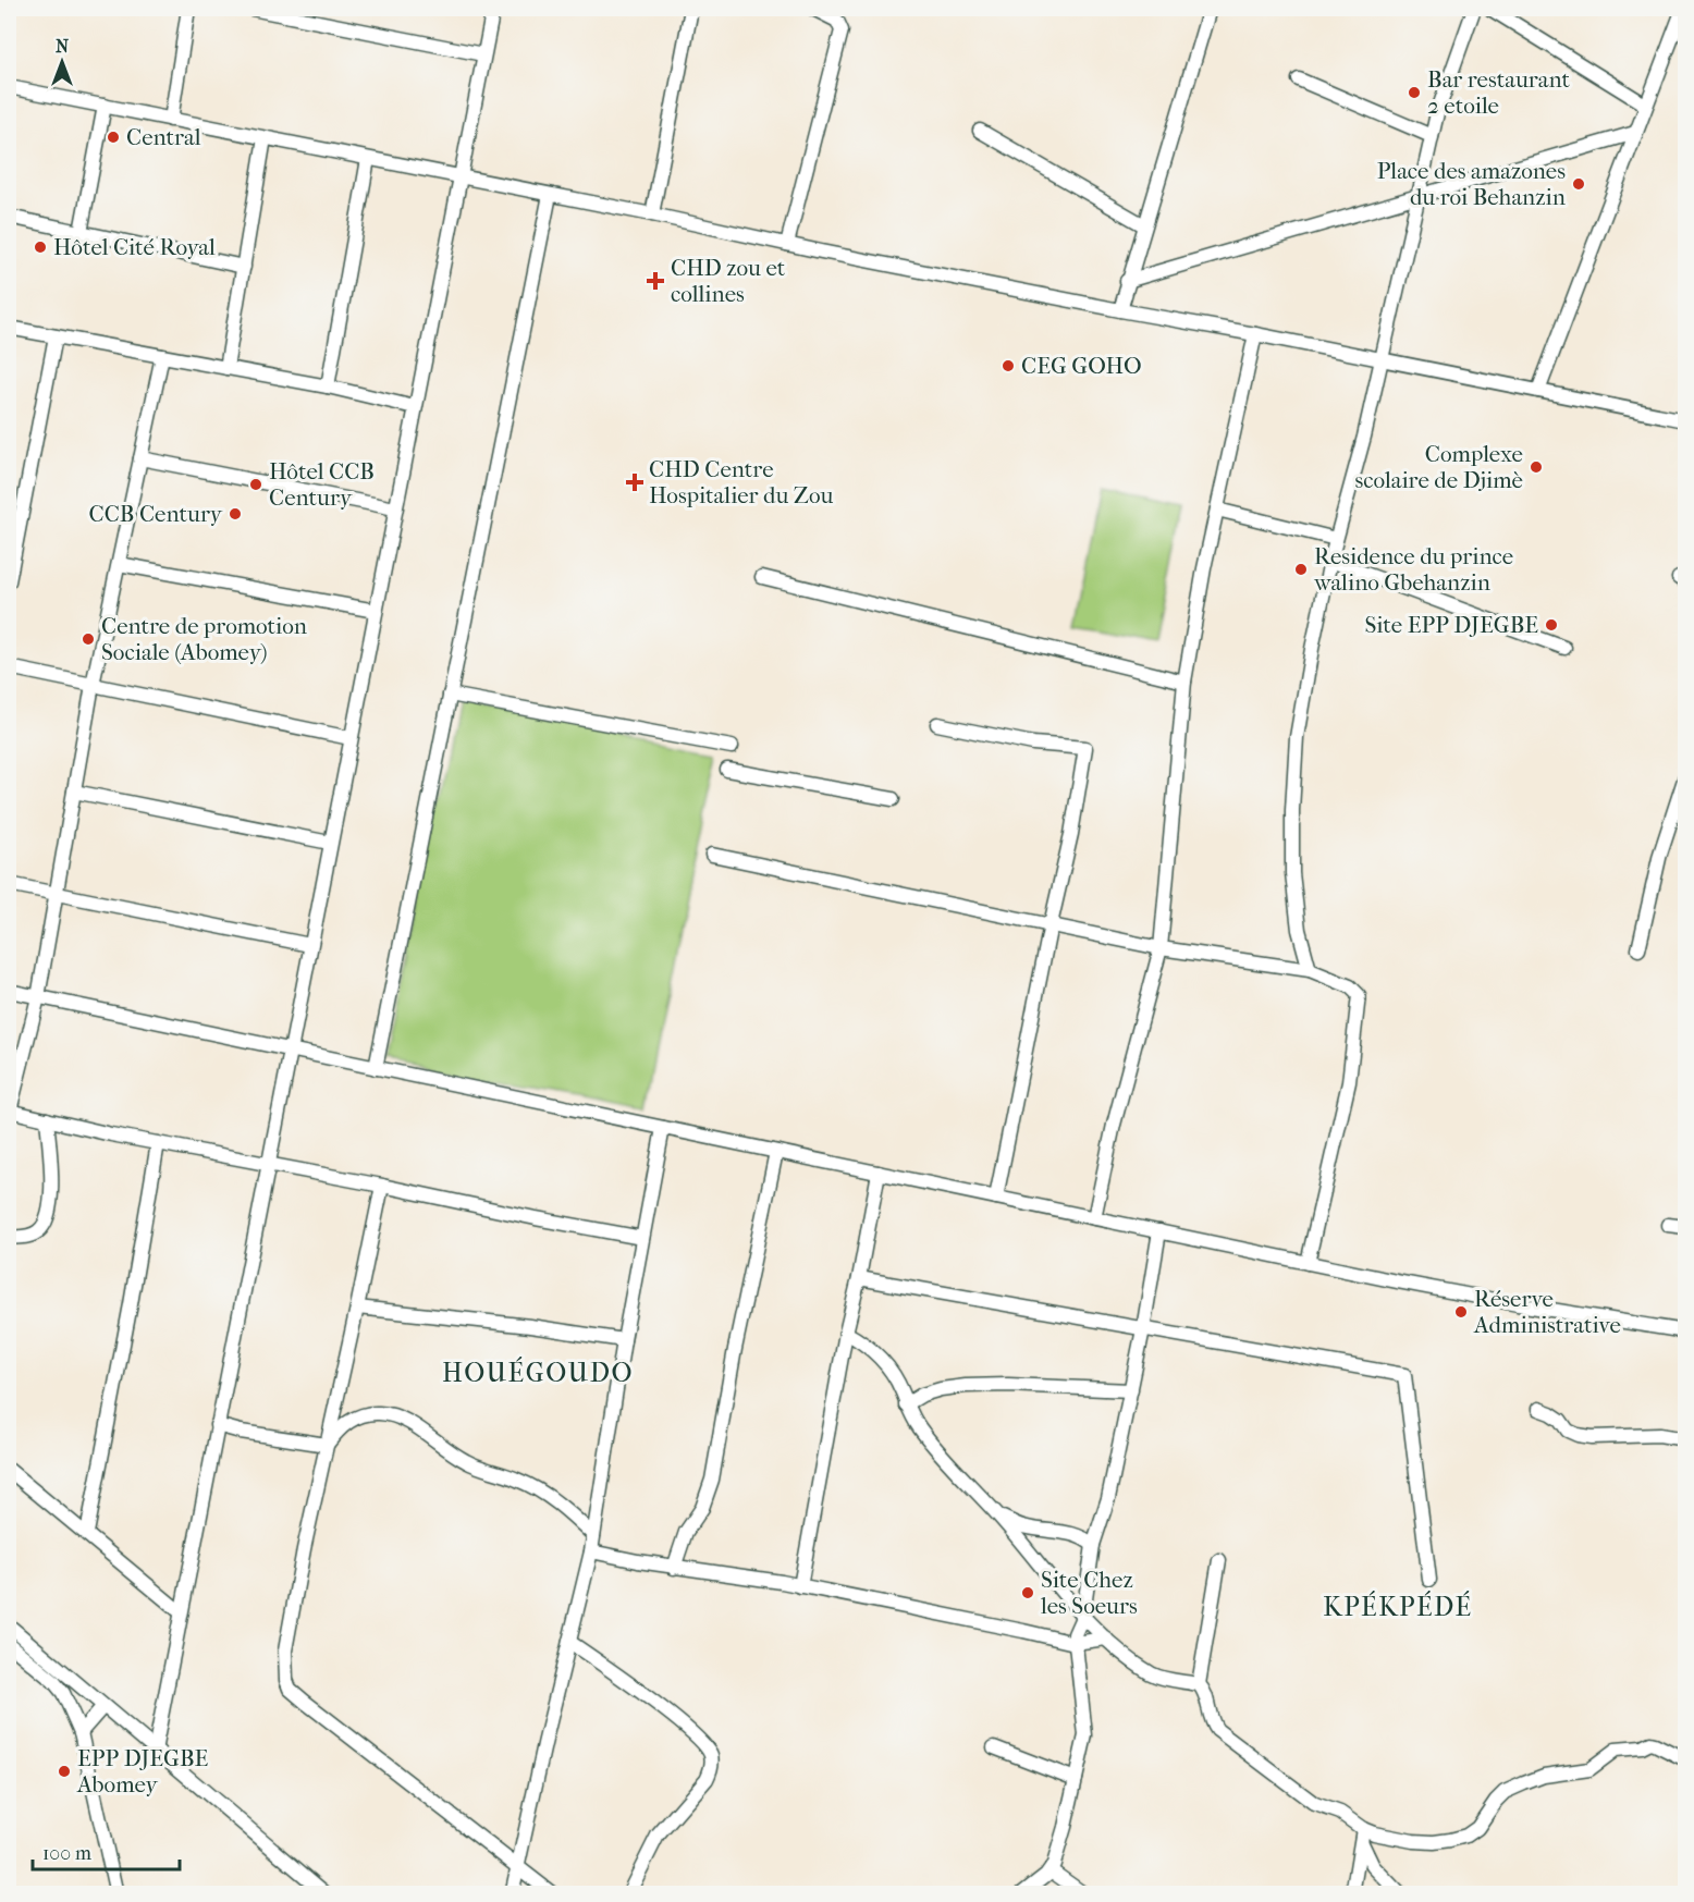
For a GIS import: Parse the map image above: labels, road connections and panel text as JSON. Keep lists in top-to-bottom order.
{
  "districts": ["HOUÉGOUDO", "KPÉKPÉDÉ"],
  "places": {
    "other": [
      "Bar restaurant 2 etoile",
      "Central",
      "Place des amazones du roi Behanzin",
      "Hôtel Cité Royal",
      "CEG GOHO",
      "Complexe scolaire de Djimè",
      "Hôtel CCB Century",
      "CCB Century",
      "Residence du prince walino Gbehanzin",
      "Site EPP DJEGBE",
      "Centre de promotion Sociale (Abomey)",
      "Réserve Administrative",
      "Site Chez les Soeurs",
      "EPP DJEGBE Abomey"
    ],
    "health": ["CHD zou et collines", "CHD Centre Hospitalier du Zou"]
  },
  "scale_bar": "100 m",
  "north": "top"
}
